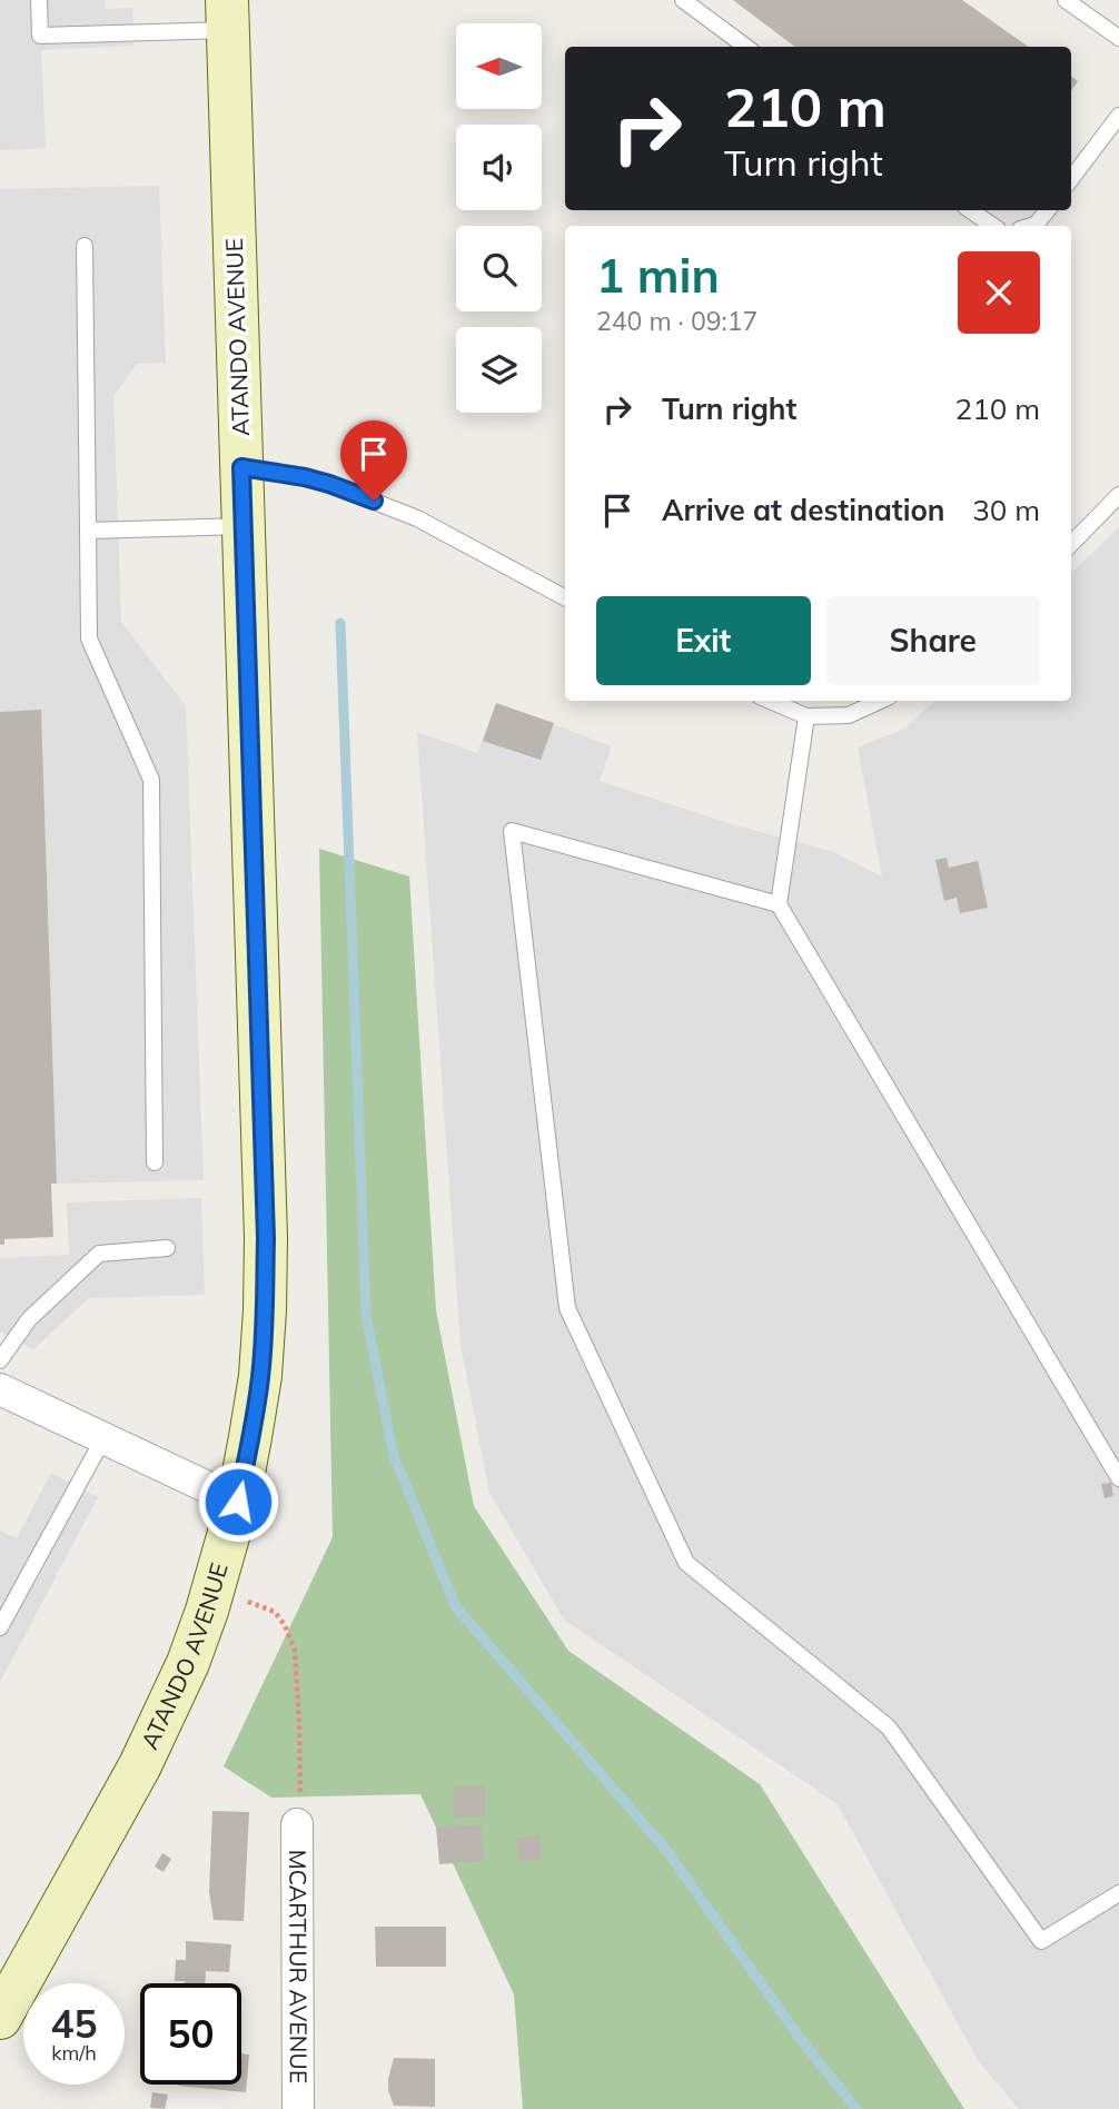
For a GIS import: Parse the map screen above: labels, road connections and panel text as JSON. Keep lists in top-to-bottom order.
{
  "streets": {
    "main road": ["ATANDO AVENUE"],
    "street": ["MCARTHUR AVENUE"]
  },
  "north": "left",
  "page": {
    "turn": ["210 m", "Turn right"],
    "heading": ["1 min", "240 m · 09:17"],
    "list": [
      {
        "name": "Turn right",
        "value": "210 m"
      },
      {
        "name": "Arrive at destination",
        "value": "30 m"
      }
    ],
    "buttons": ["Exit", "Share"],
    "speed": "45 km/h",
    "limit": "50"
  }
}
